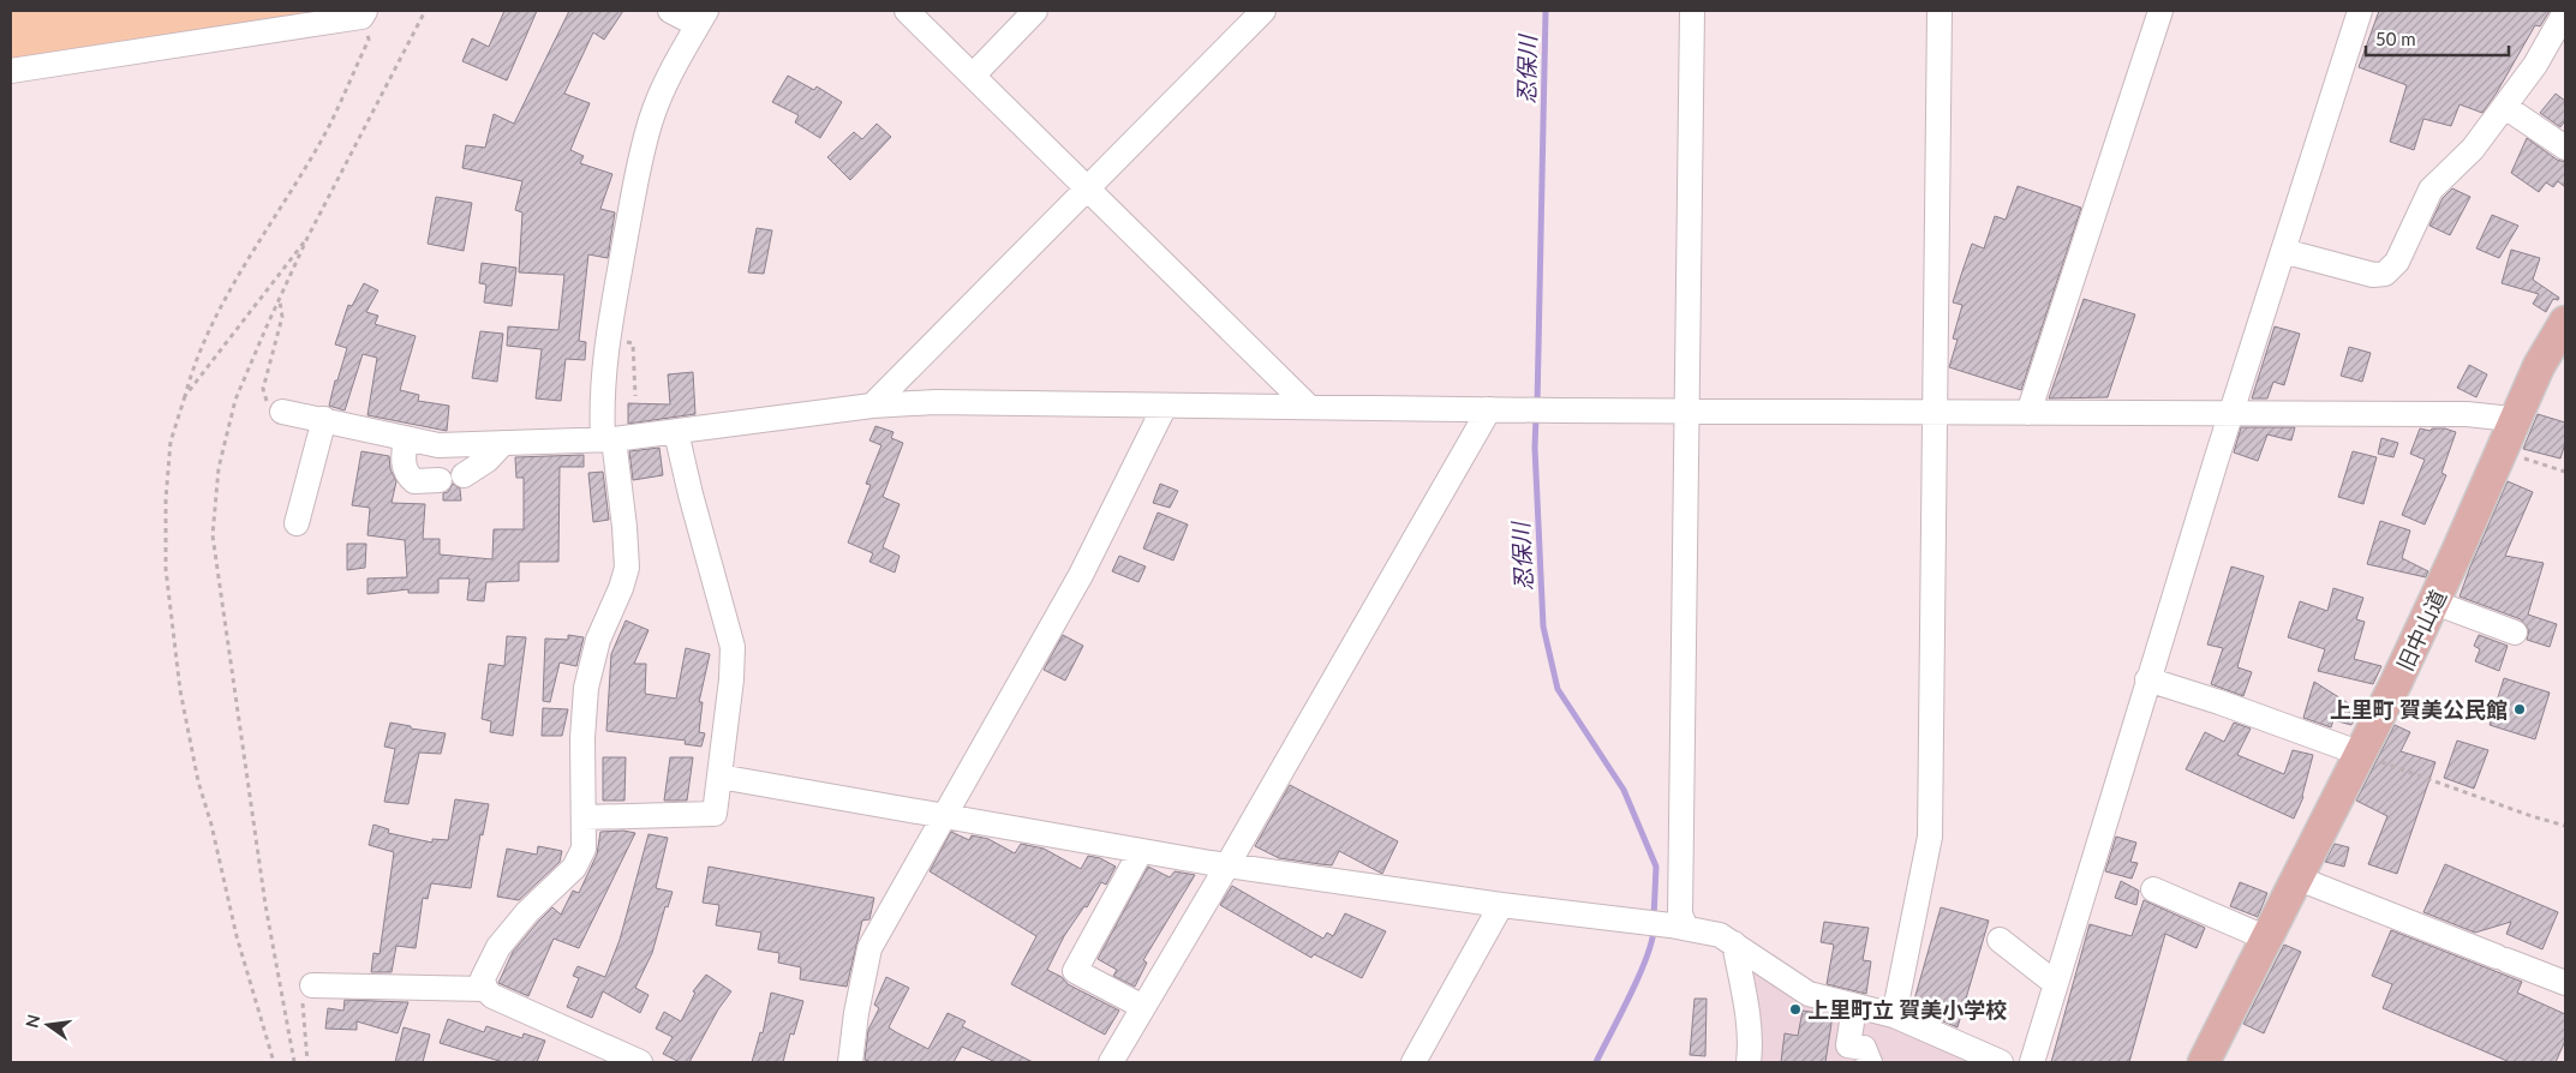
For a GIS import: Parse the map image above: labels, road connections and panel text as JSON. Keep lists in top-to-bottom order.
{
  "streets": {
    "main road": ["旧中山道"]
  },
  "water": ["忍保川"],
  "places": ["上里町 賀美公民館", "上里町立 賀美小学校"],
  "scale_bar": "50 m",
  "north": "left"
}
